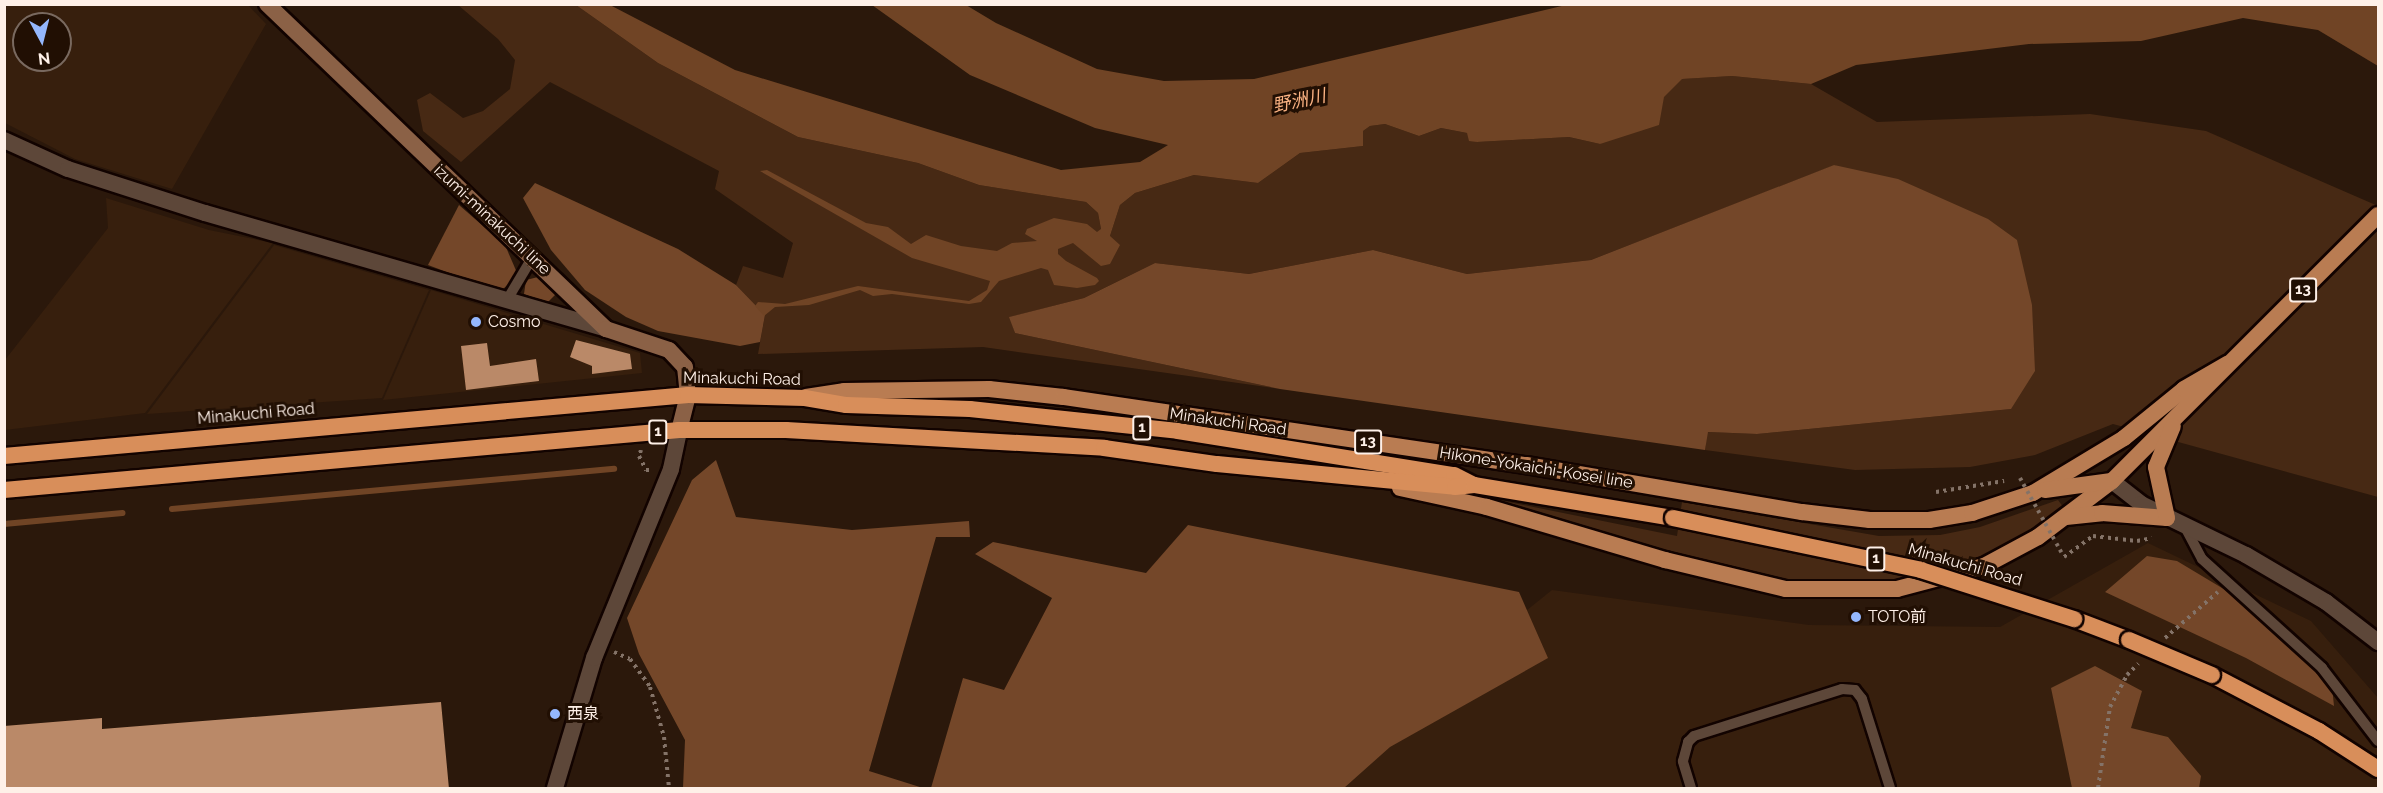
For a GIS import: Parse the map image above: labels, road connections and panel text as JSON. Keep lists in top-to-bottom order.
{
  "streets": {
    "highway": ["Minakuchi Road", "1"],
    "main road": ["izumi-minakuchi line", "13", "Hikone-Yokaichi-Kosei line"]
  },
  "crossings": [
    ["izumi-minakuchi line", "Minakuchi Road"],
    ["13", "Hikone-Yokaichi-Kosei line"],
    ["Minakuchi Road", "Hikone-Yokaichi-Kosei line"]
  ],
  "water": ["野洲川"],
  "places": ["Cosmo", "TOTO前", "西泉"],
  "north": "bottom"
}
